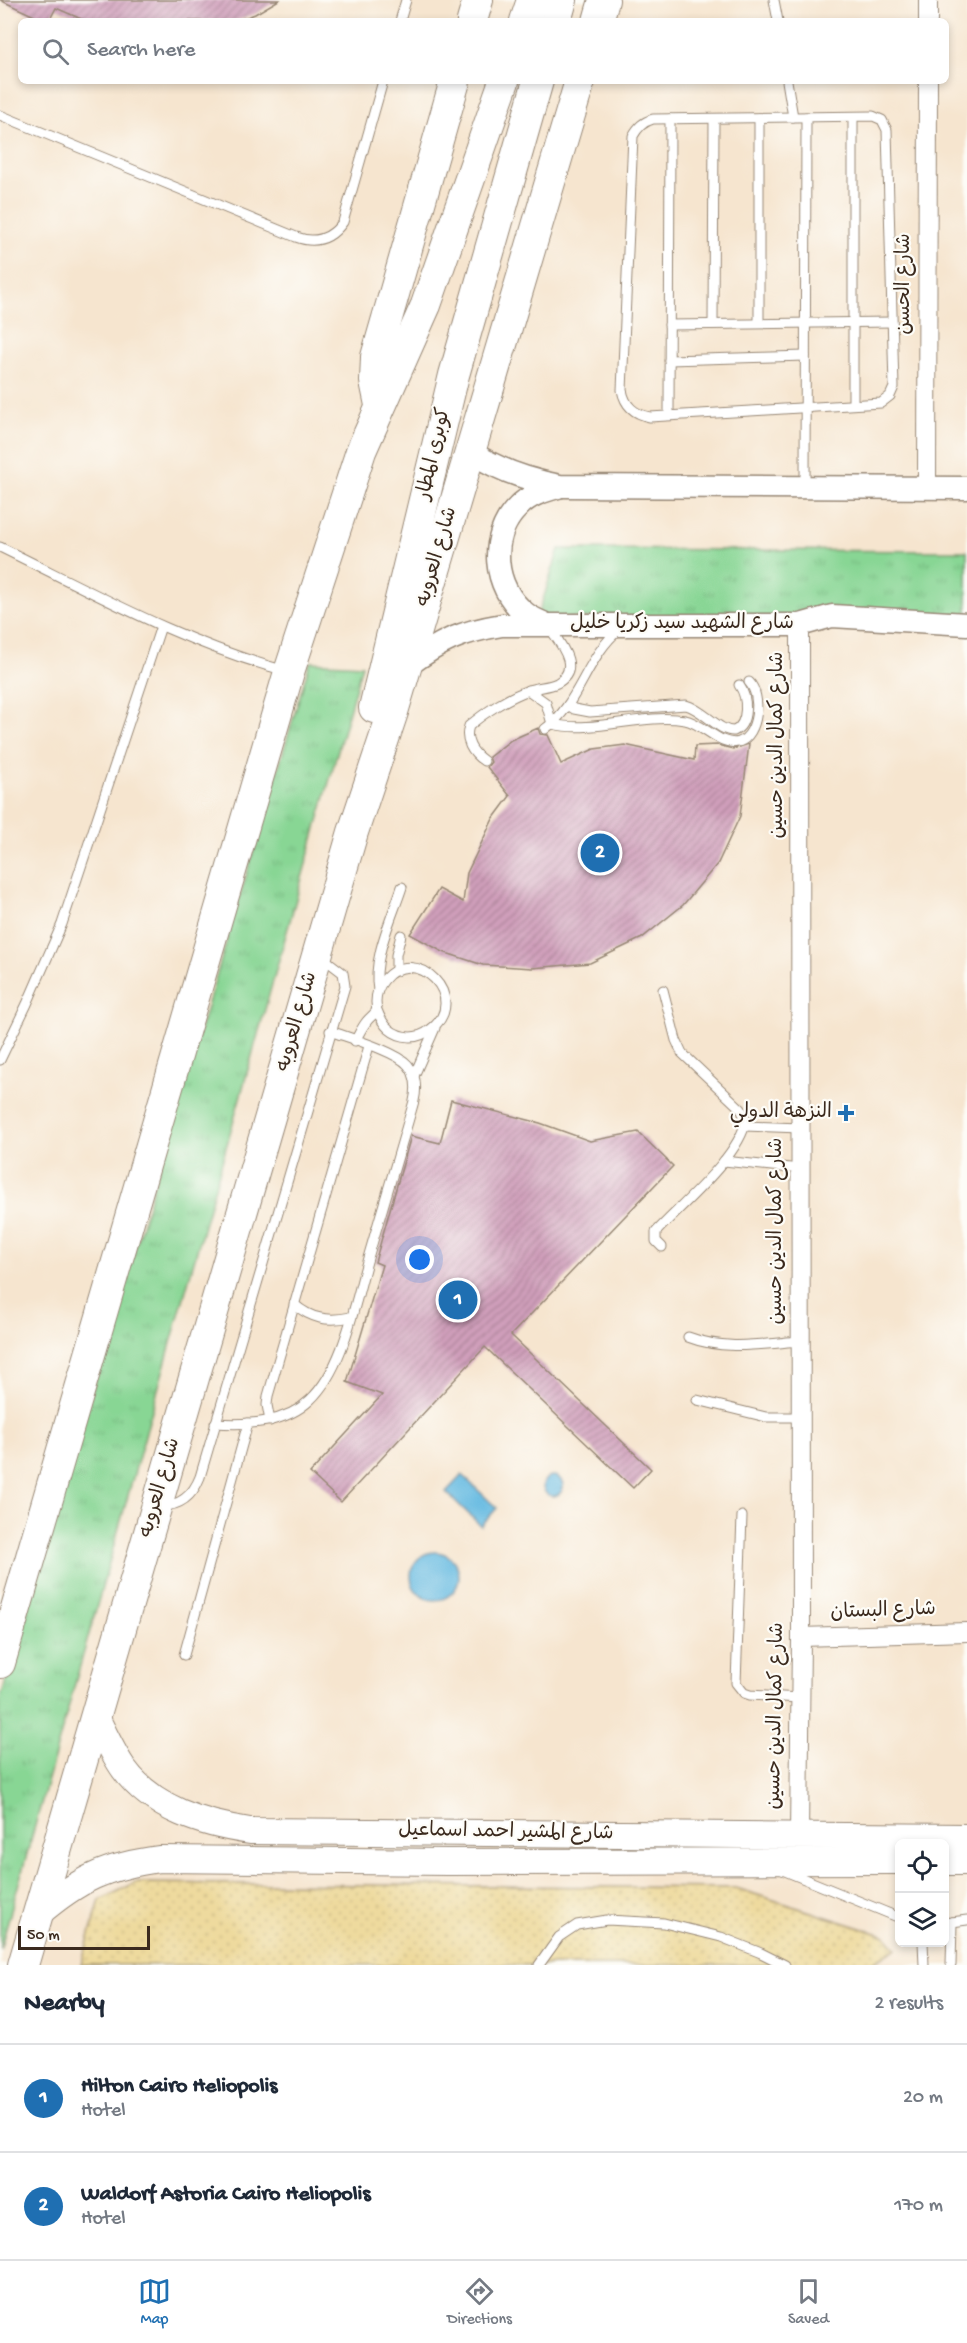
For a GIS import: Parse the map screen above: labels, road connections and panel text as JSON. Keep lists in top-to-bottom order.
{
  "streets": {
    "highway": ["كوبرى المطار", "شارع العروبه"],
    "main road": ["شارع المشير احمد اسماعيل"],
    "street": [
      "شارع الحسن",
      "شارع الشهيد سيد زكريا خليل",
      "شارع كمال الدين حسين",
      "شارع البستان"
    ]
  },
  "crossings": [
    ["كوبرى المطار", "شارع العروبه"],
    ["شارع العروبه", "شارع الشهيد سيد زكريا خليل"],
    ["شارع العروبه", "شارع المشير احمد اسماعيل"],
    ["شارع الشهيد سيد زكريا خليل", "شارع كمال الدين حسين"],
    ["شارع كمال الدين حسين", "شارع البستان"],
    ["شارع كمال الدين حسين", "شارع المشير احمد اسماعيل"]
  ],
  "places": {
    "health": ["النزهة الدولي"]
  },
  "scale_bar": "50 m",
  "page": {
    "search": "Search here",
    "pins": ["2", "1"],
    "scale": "50 m",
    "heading": ["Nearby", "2 results"],
    "list": [
      {
        "mark": "1",
        "name": "Hilton Cairo Heliopolis",
        "note": "Hotel",
        "value": "20 m"
      },
      {
        "mark": "2",
        "name": "Waldorf Astoria Cairo Heliopolis",
        "note": "Hotel",
        "value": "170 m"
      }
    ],
    "nav": ["Map", "Directions", "Saved"]
  }
}
